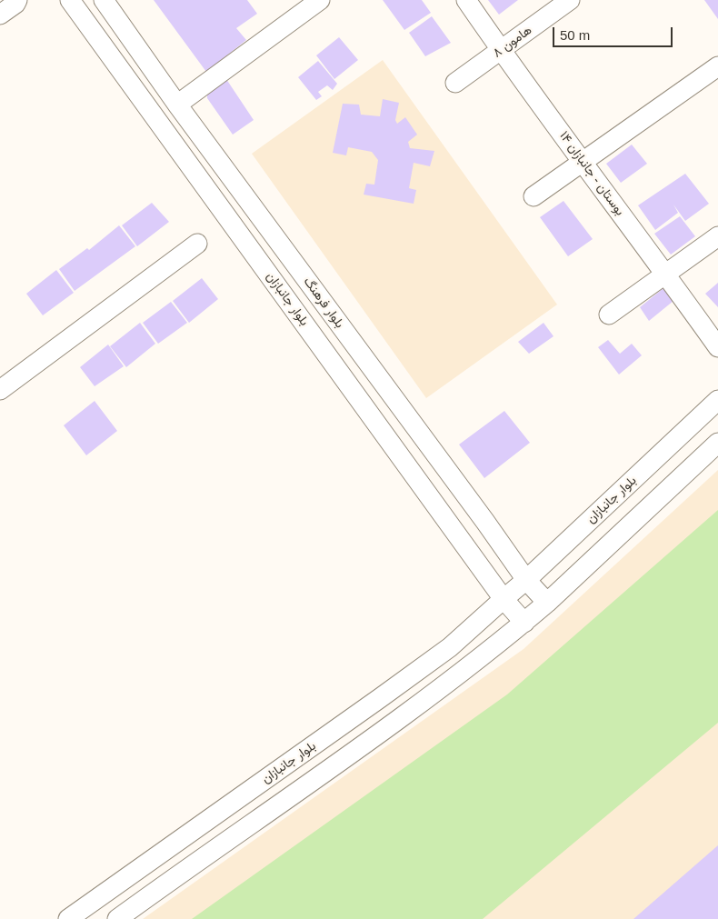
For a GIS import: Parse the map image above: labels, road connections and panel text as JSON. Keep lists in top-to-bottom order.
{
  "streets": {
    "street": [
      "هامون ۸",
      "بوستان - جانبازان ۱۴",
      "بلوار جانبازان",
      "بلوار فرهنگ"
    ]
  },
  "crossings": [
    ["هامون ۸", "بوستان - جانبازان ۱۴"],
    ["بلوار جانبازان", "بلوار فرهنگ"]
  ],
  "scale_bar": "50 m"
}
